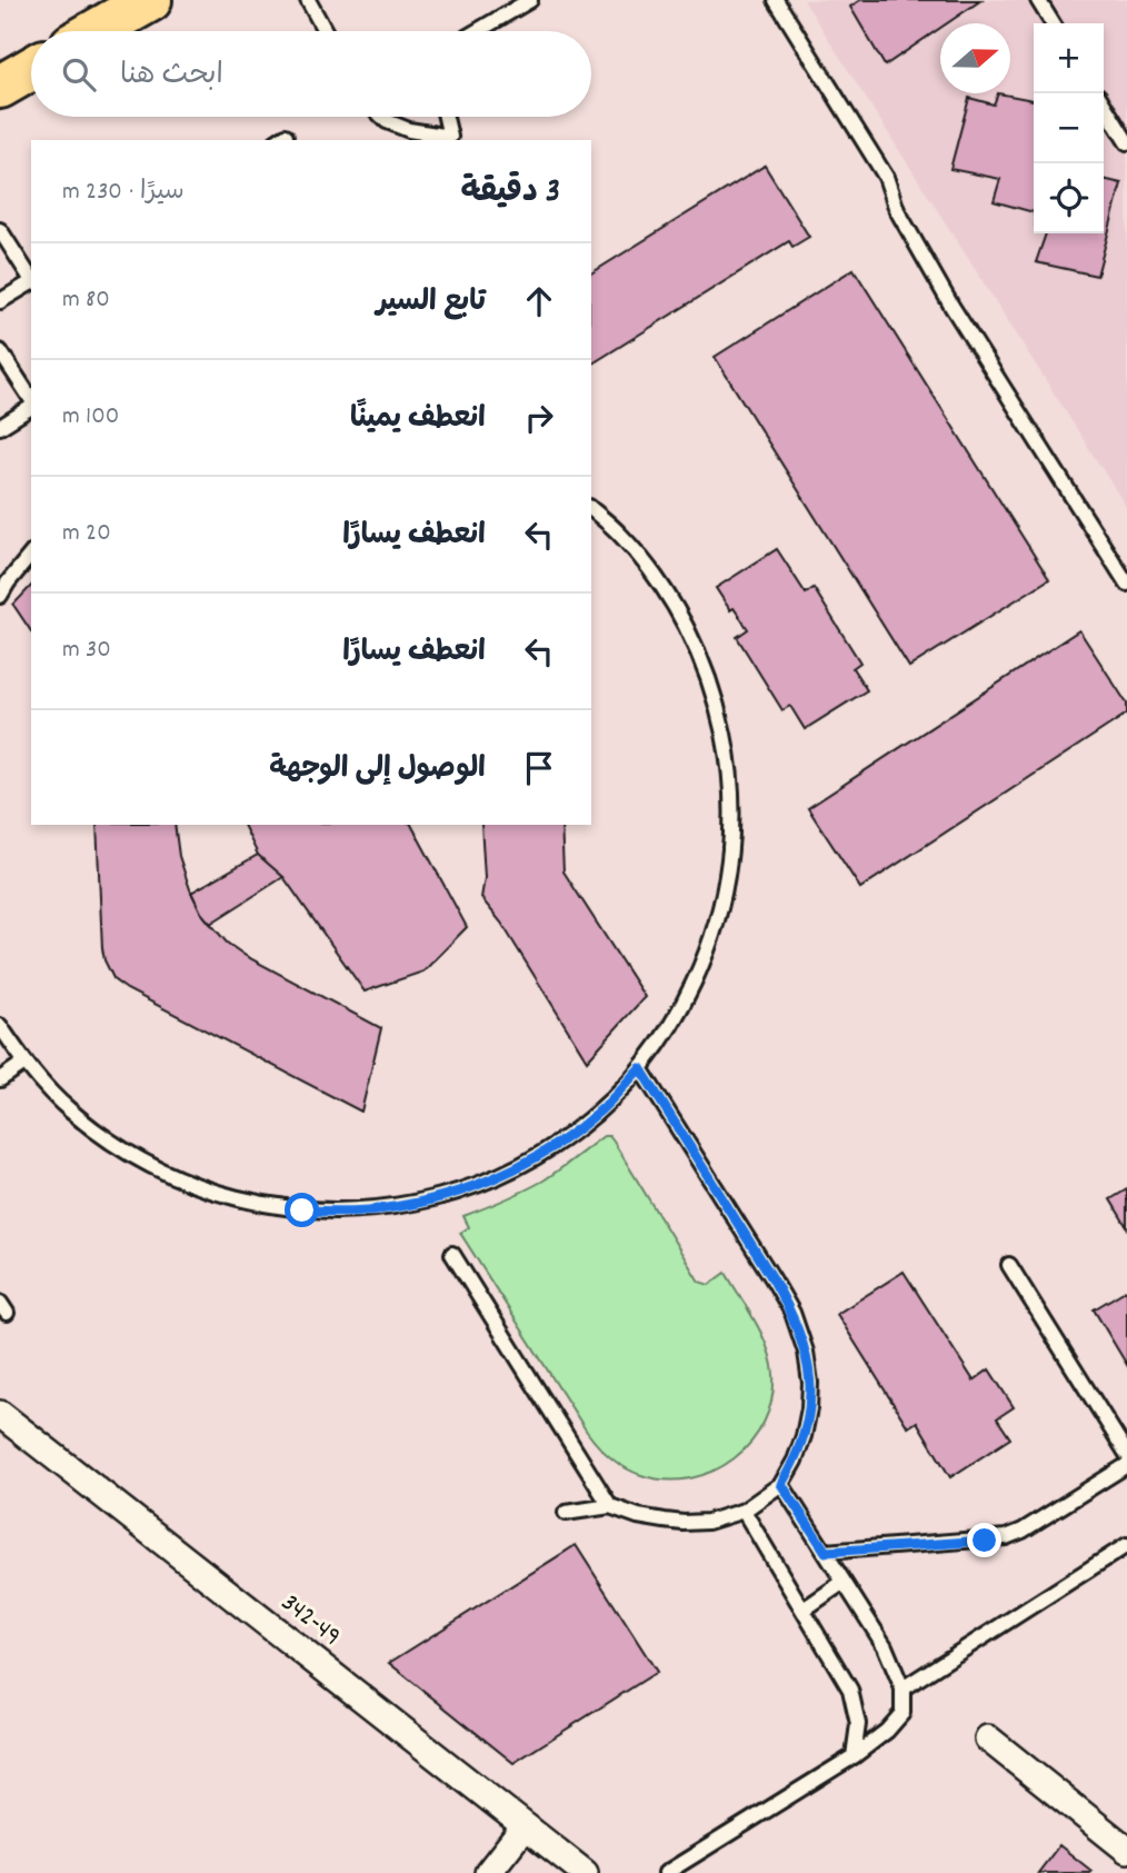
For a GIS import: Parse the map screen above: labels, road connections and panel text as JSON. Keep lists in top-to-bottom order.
{
  "streets": {
    "street": ["342-49"]
  },
  "north": "right",
  "page": {
    "map_buttons": ["+", "−"],
    "search": "ابحث هنا",
    "heading": ["3 دقيقة", "سيرًا · 230 m"],
    "list": [
      ["تابع السير", "80 m"],
      ["انعطف يمينًا", "100 m"],
      ["انعطف يسارًا", "20 m"],
      ["انعطف يسارًا", "30 m"],
      "الوصول إلى الوجهة"
    ]
  }
}
